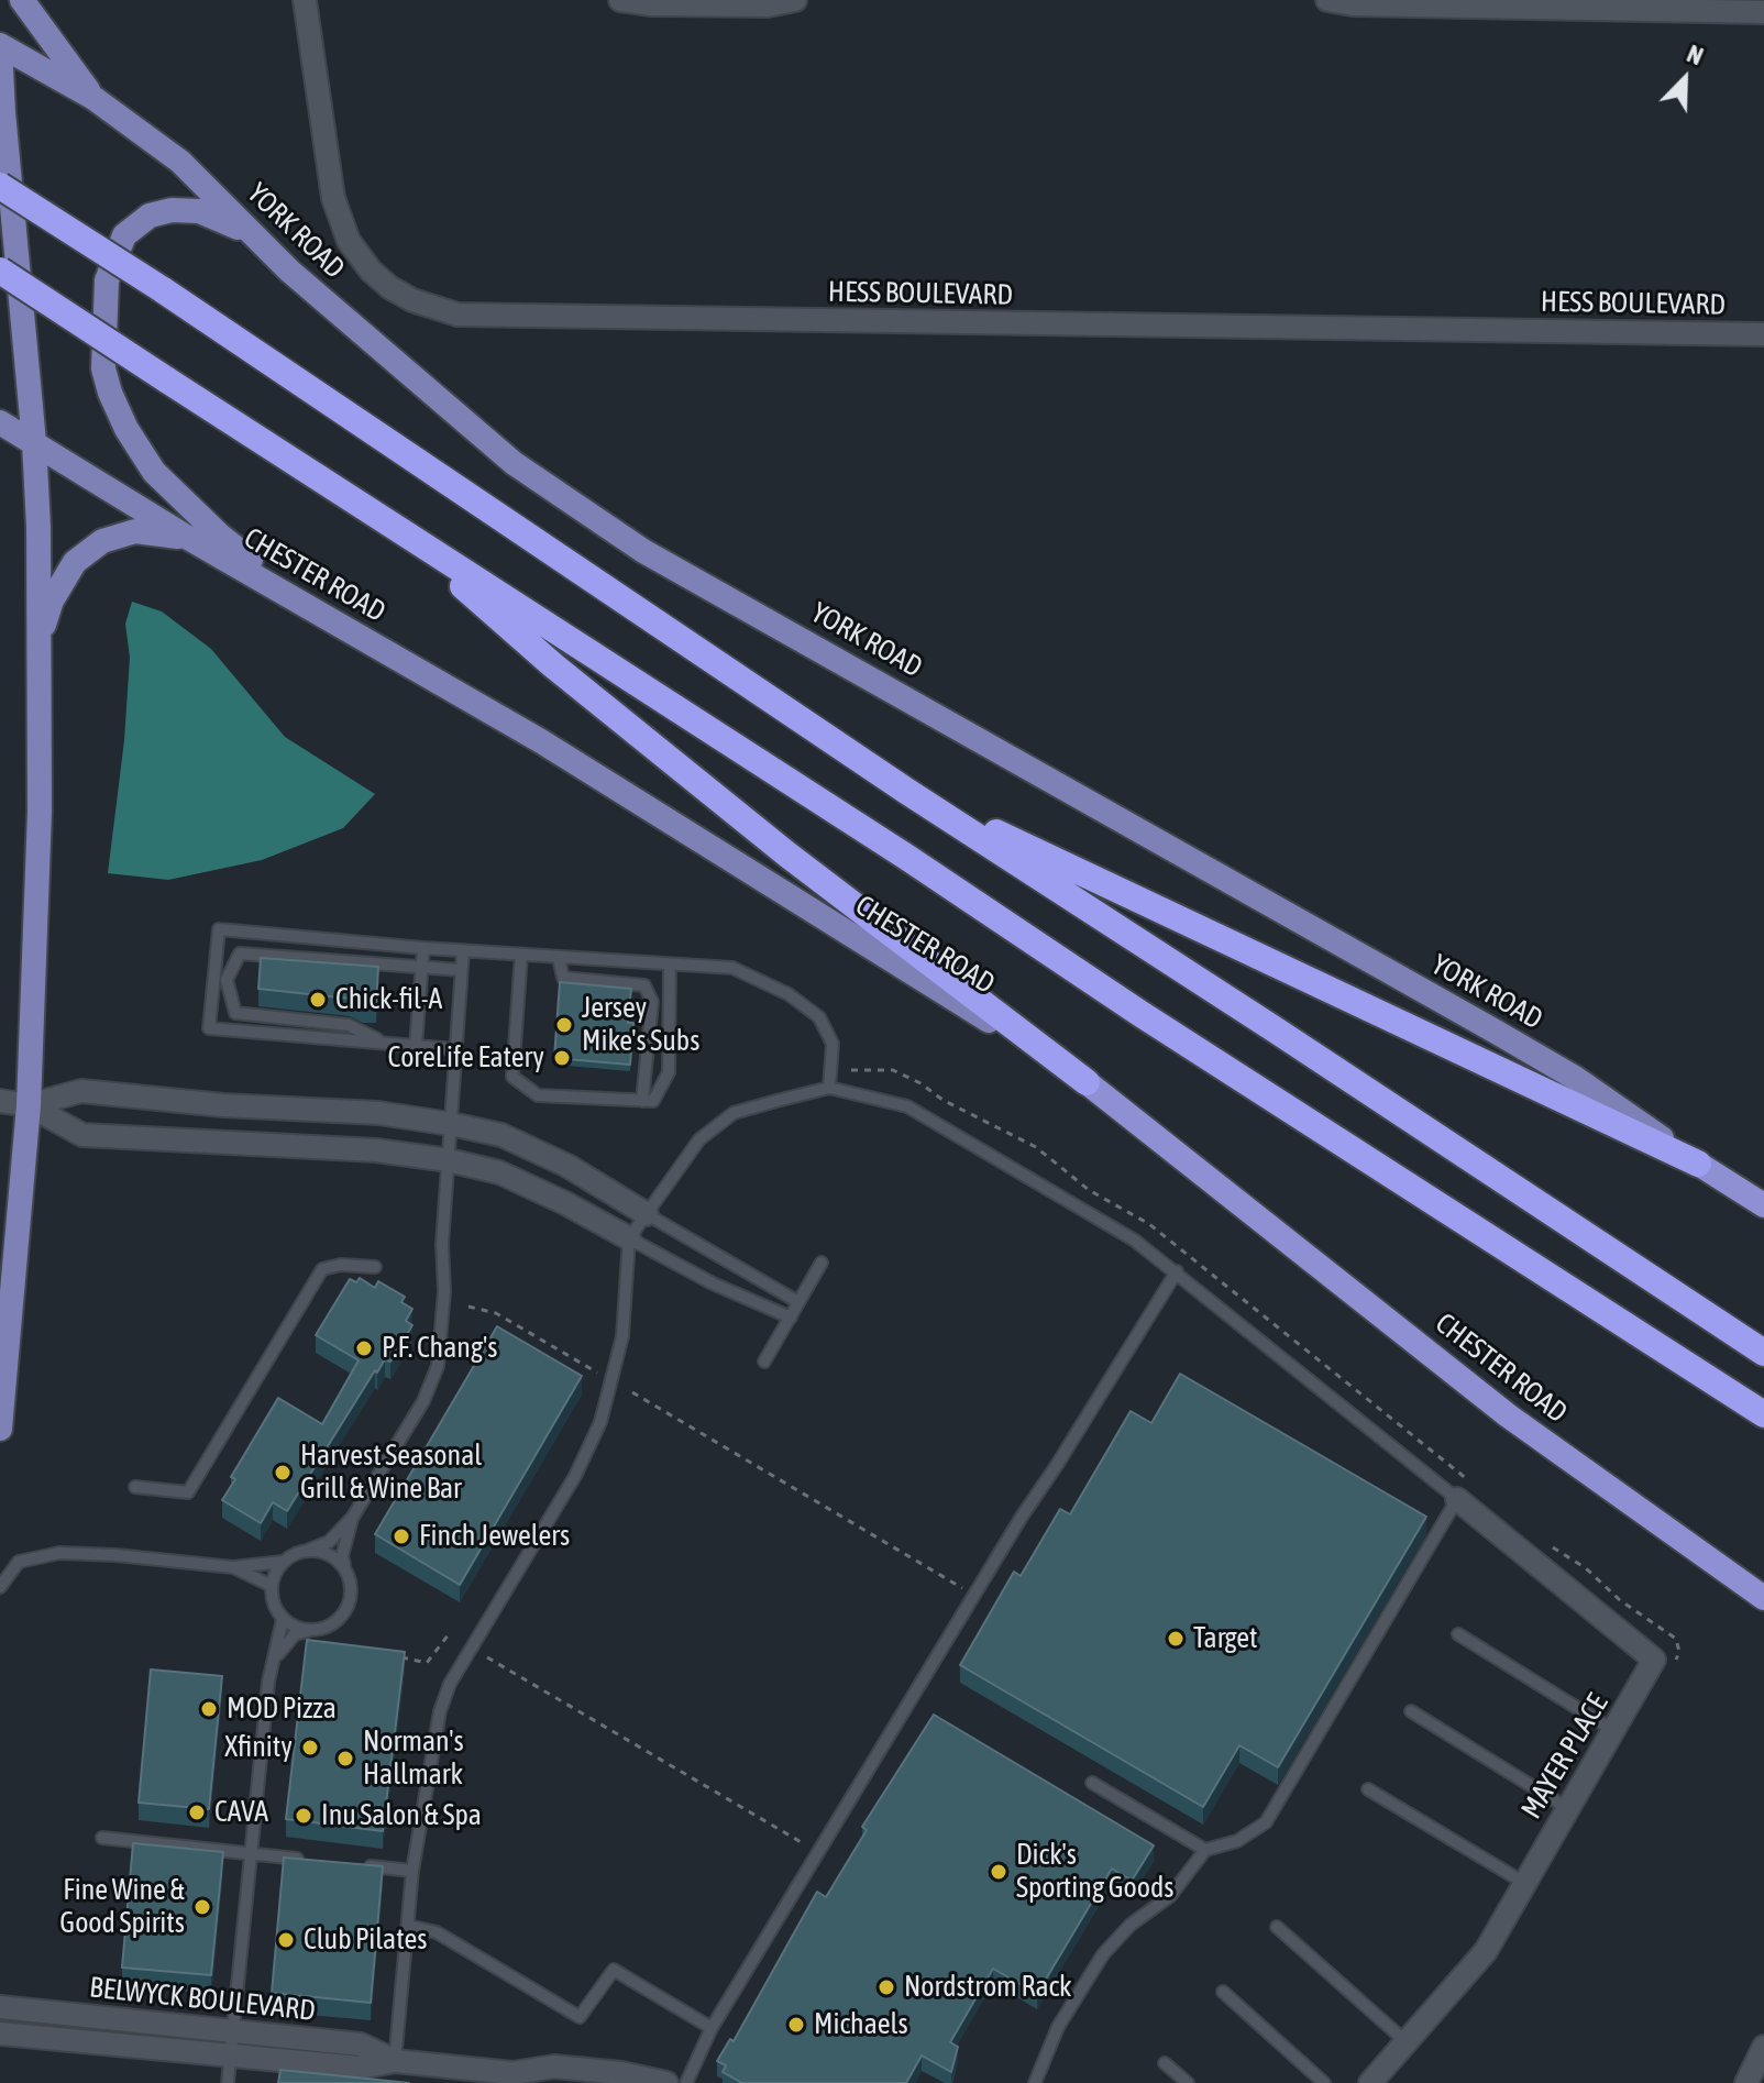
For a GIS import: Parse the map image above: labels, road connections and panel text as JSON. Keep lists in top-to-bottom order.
{
  "streets": {
    "highway": ["YORK ROAD", "CHESTER ROAD"],
    "street": ["HESS BOULEVARD", "MAYER PLACE", "BELWYCK BOULEVARD"]
  },
  "places": [
    "Chick-fil-A",
    "Jersey Mike's Subs",
    "CoreLife Eatery",
    "P.F. Chang's",
    "Harvest Seasonal Grill & Wine Bar",
    "Finch Jewelers",
    "Target",
    "MOD Pizza",
    "Xfinity",
    "Norman's Hallmark",
    "CAVA",
    "Inu Salon & Spa",
    "Dick's Sporting Goods",
    "Fine Wine & Good Spirits",
    "Club Pilates",
    "Nordstrom Rack",
    "Michaels"
  ],
  "north": "top right"
}
